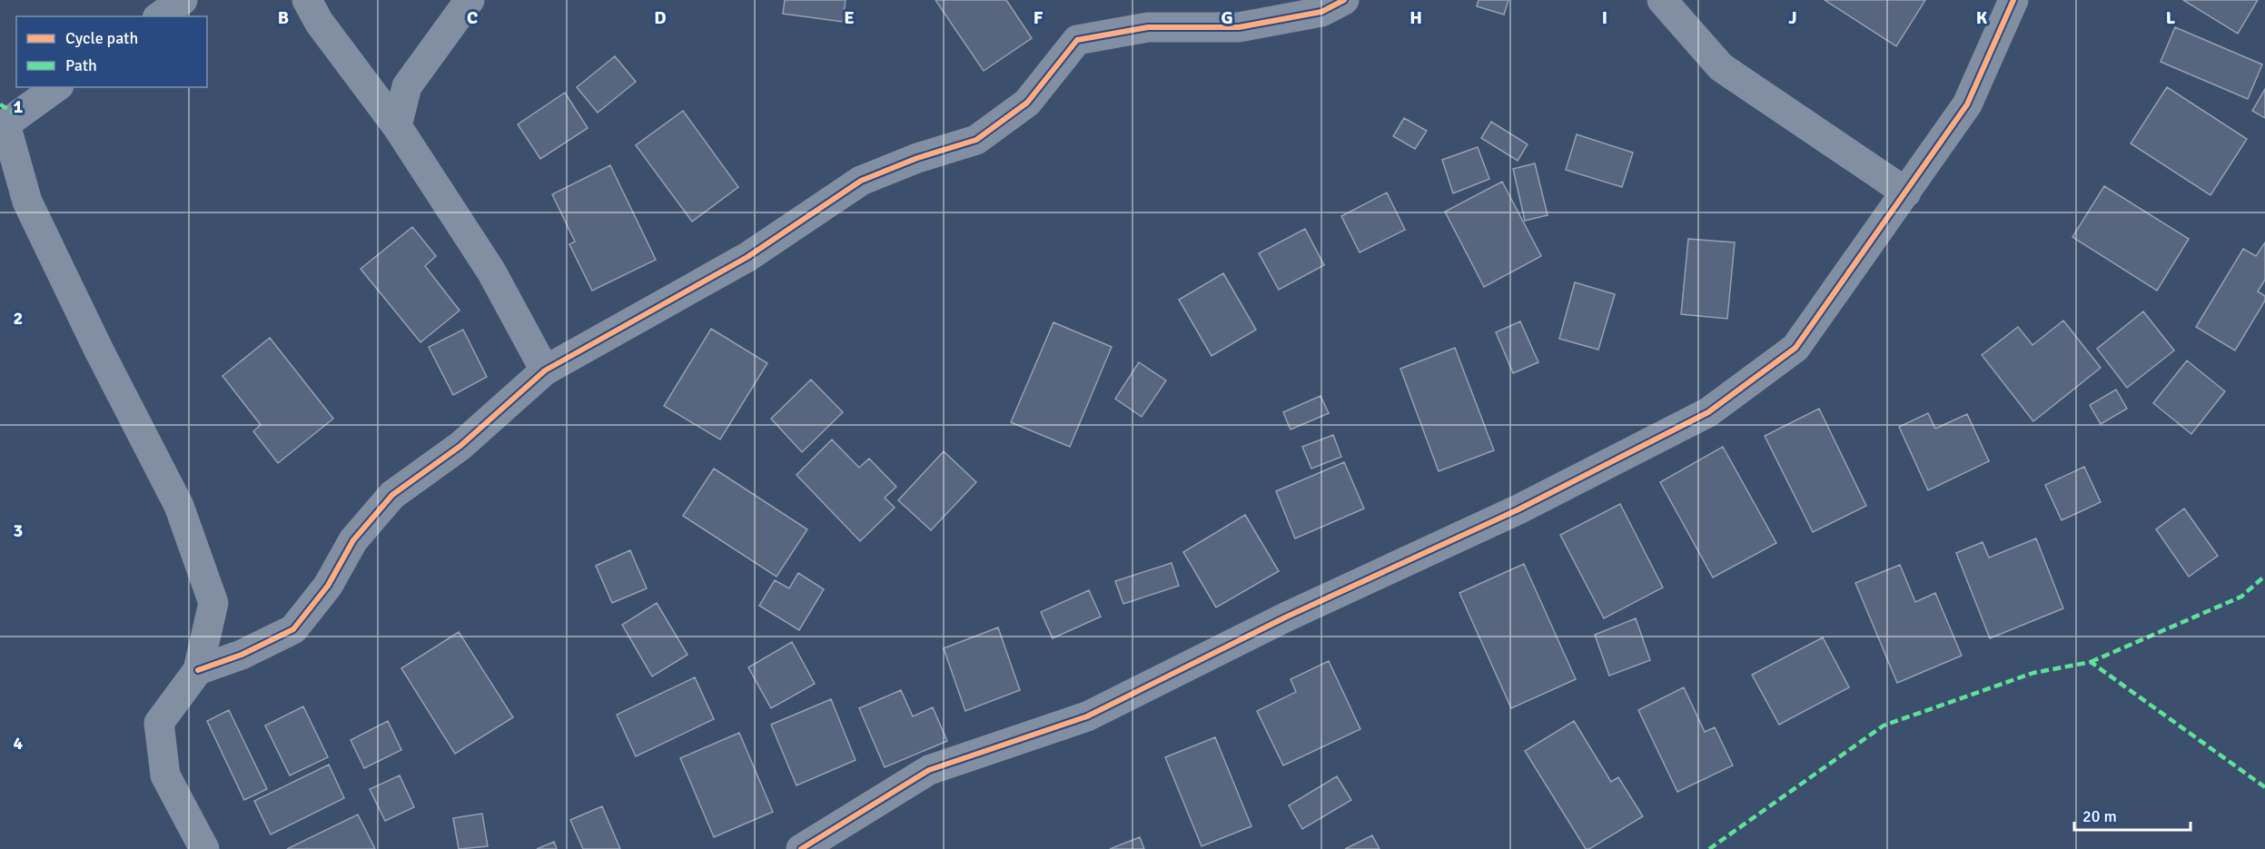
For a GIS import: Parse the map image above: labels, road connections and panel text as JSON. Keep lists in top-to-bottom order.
{
  "legend": ["Cycle path", "Path"],
  "scale_bar": "20 m",
  "grid": {
    "columns": [
      "B",
      "C",
      "D",
      "E",
      "F",
      "G",
      "H",
      "I",
      "J",
      "K",
      "L"
    ],
    "rows": [
      "1",
      "2",
      "3",
      "4"
    ]
  }
}
